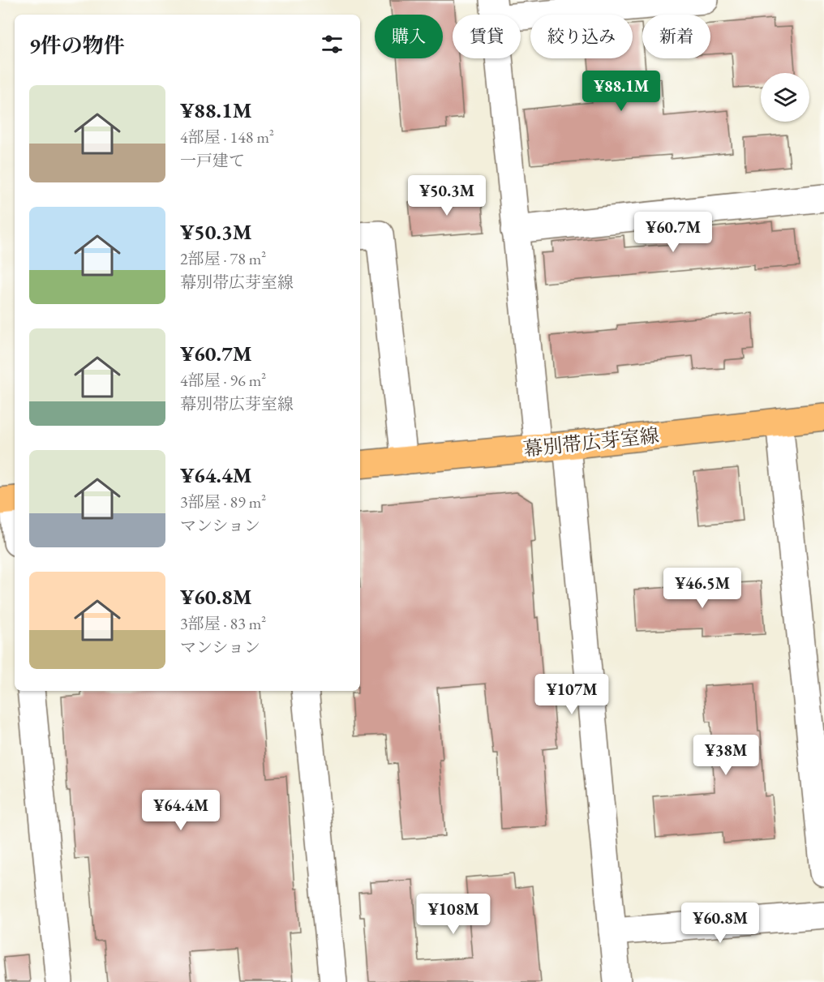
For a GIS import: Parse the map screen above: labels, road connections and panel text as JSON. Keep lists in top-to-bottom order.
{
  "streets": {
    "main road": ["幕別帯広芽室線"]
  },
  "page": {
    "chip": [
      "購入",
      "賃貸",
      "絞り込み",
      "新着"
    ],
    "heading": "9件の物件",
    "price": [
      "¥88.1M",
      "¥50.3M",
      "¥60.7M",
      "¥46.5M",
      "¥107M",
      "¥38M",
      "¥64.4M",
      "¥108M",
      "¥60.8M"
    ],
    "list": [
      {
        "name": "¥88.1M",
        "note": "4部屋 · 148 m² · 一戸建て"
      },
      {
        "name": "¥50.3M",
        "note": "2部屋 · 78 m² · 幕別帯広芽室線"
      },
      {
        "name": "¥60.7M",
        "note": "4部屋 · 96 m² · 幕別帯広芽室線"
      },
      {
        "name": "¥64.4M",
        "note": "3部屋 · 89 m² · マンション"
      },
      {
        "name": "¥60.8M",
        "note": "3部屋 · 83 m² · マンション"
      }
    ]
  }
}
